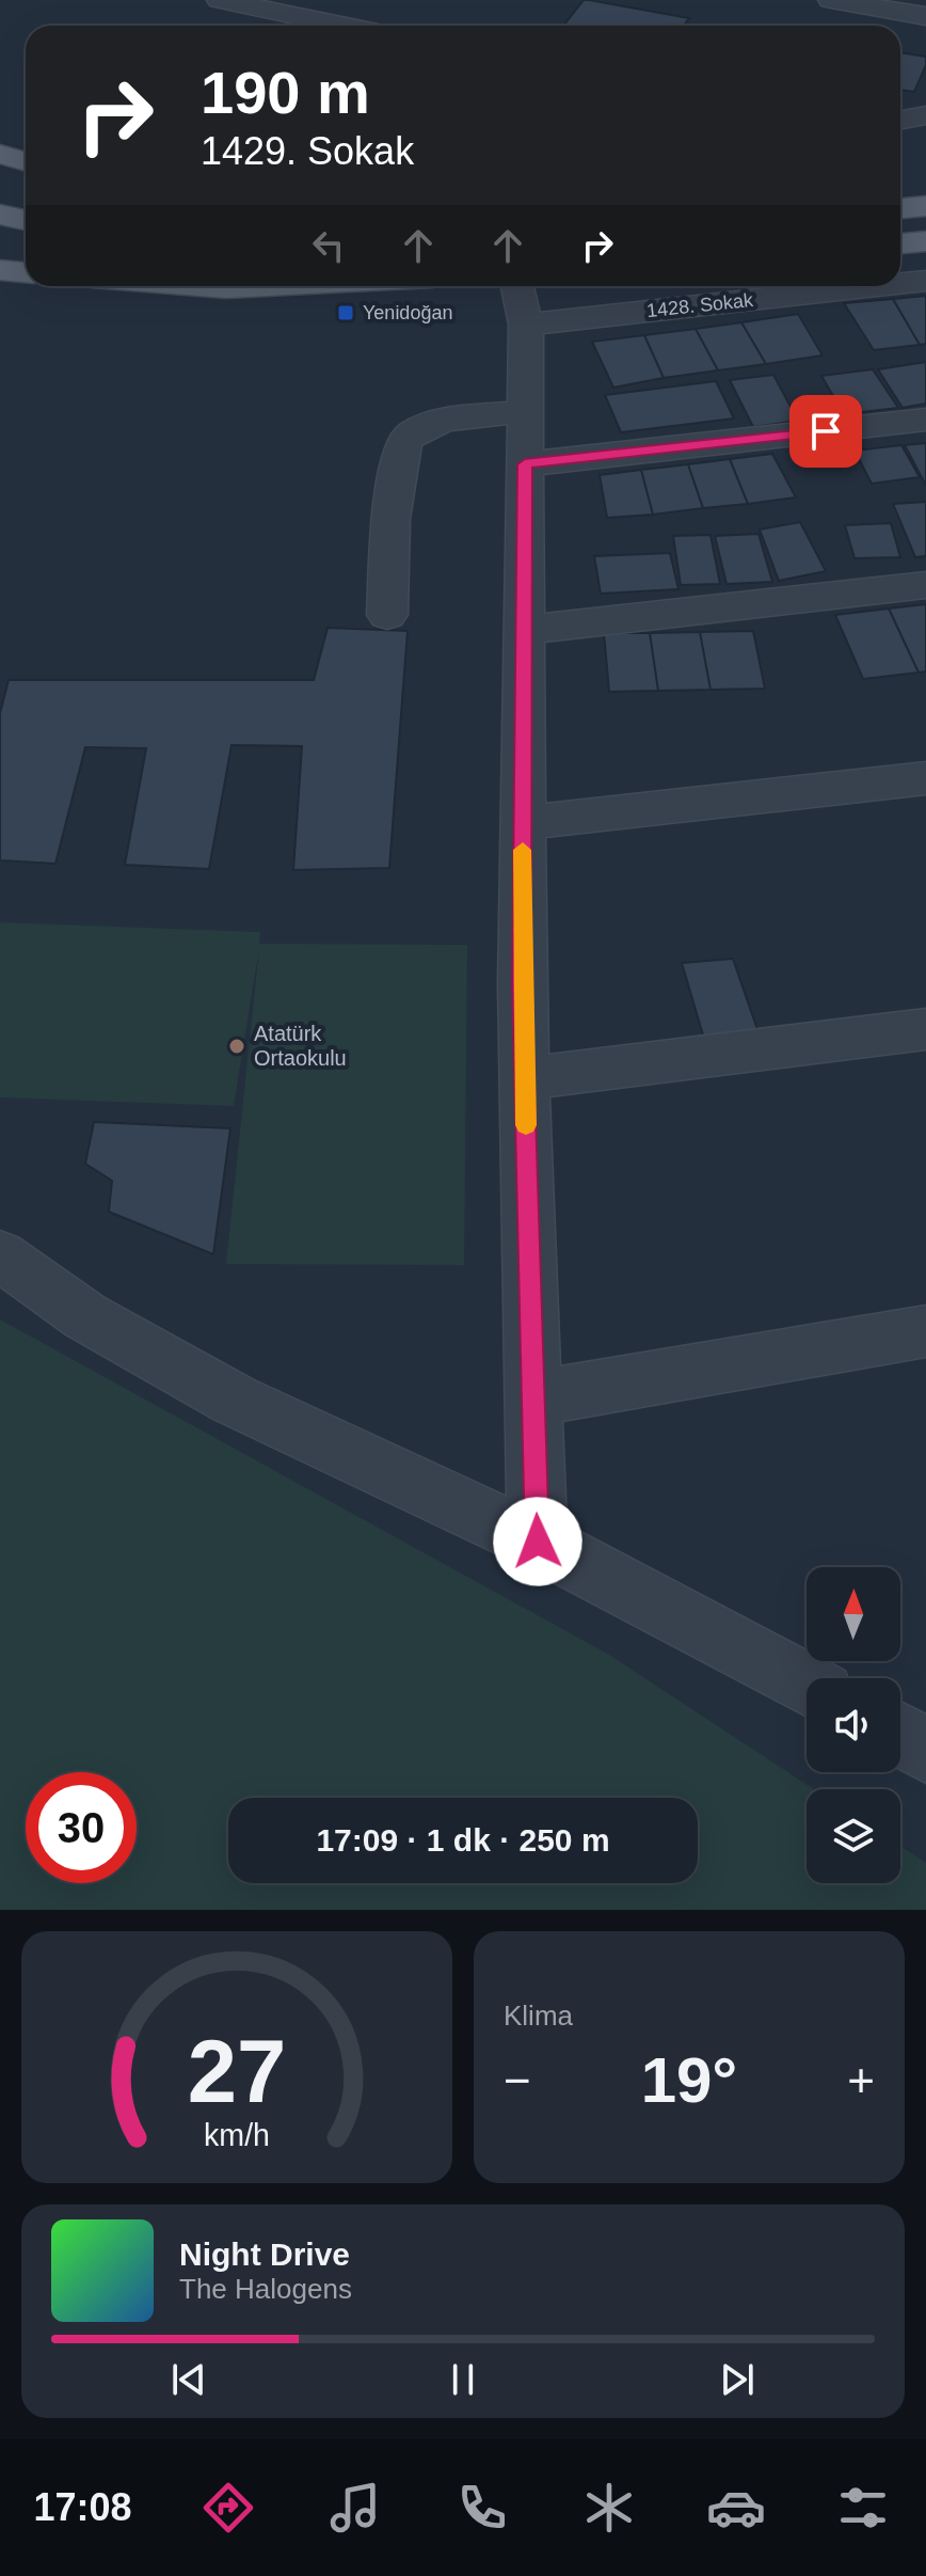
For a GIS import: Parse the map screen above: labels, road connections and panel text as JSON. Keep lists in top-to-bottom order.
{
  "streets": {
    "street": ["1428. Sokak"]
  },
  "places": {
    "transit": ["Yenidoğan"],
    "other": ["Atatürk Ortaokulu"]
  },
  "north": "top",
  "page": {
    "turn": ["190 m", "1429. Sokak"],
    "limit": "30",
    "trip": "17:09 · 1 dk · 250 m",
    "tile": "Klima",
    "heat": ["−", "19°", "+"],
    "song": ["Night Drive", "The Halogens"],
    "tabs": "17:08",
    "gauge": ["27", "km/h"]
  }
}
